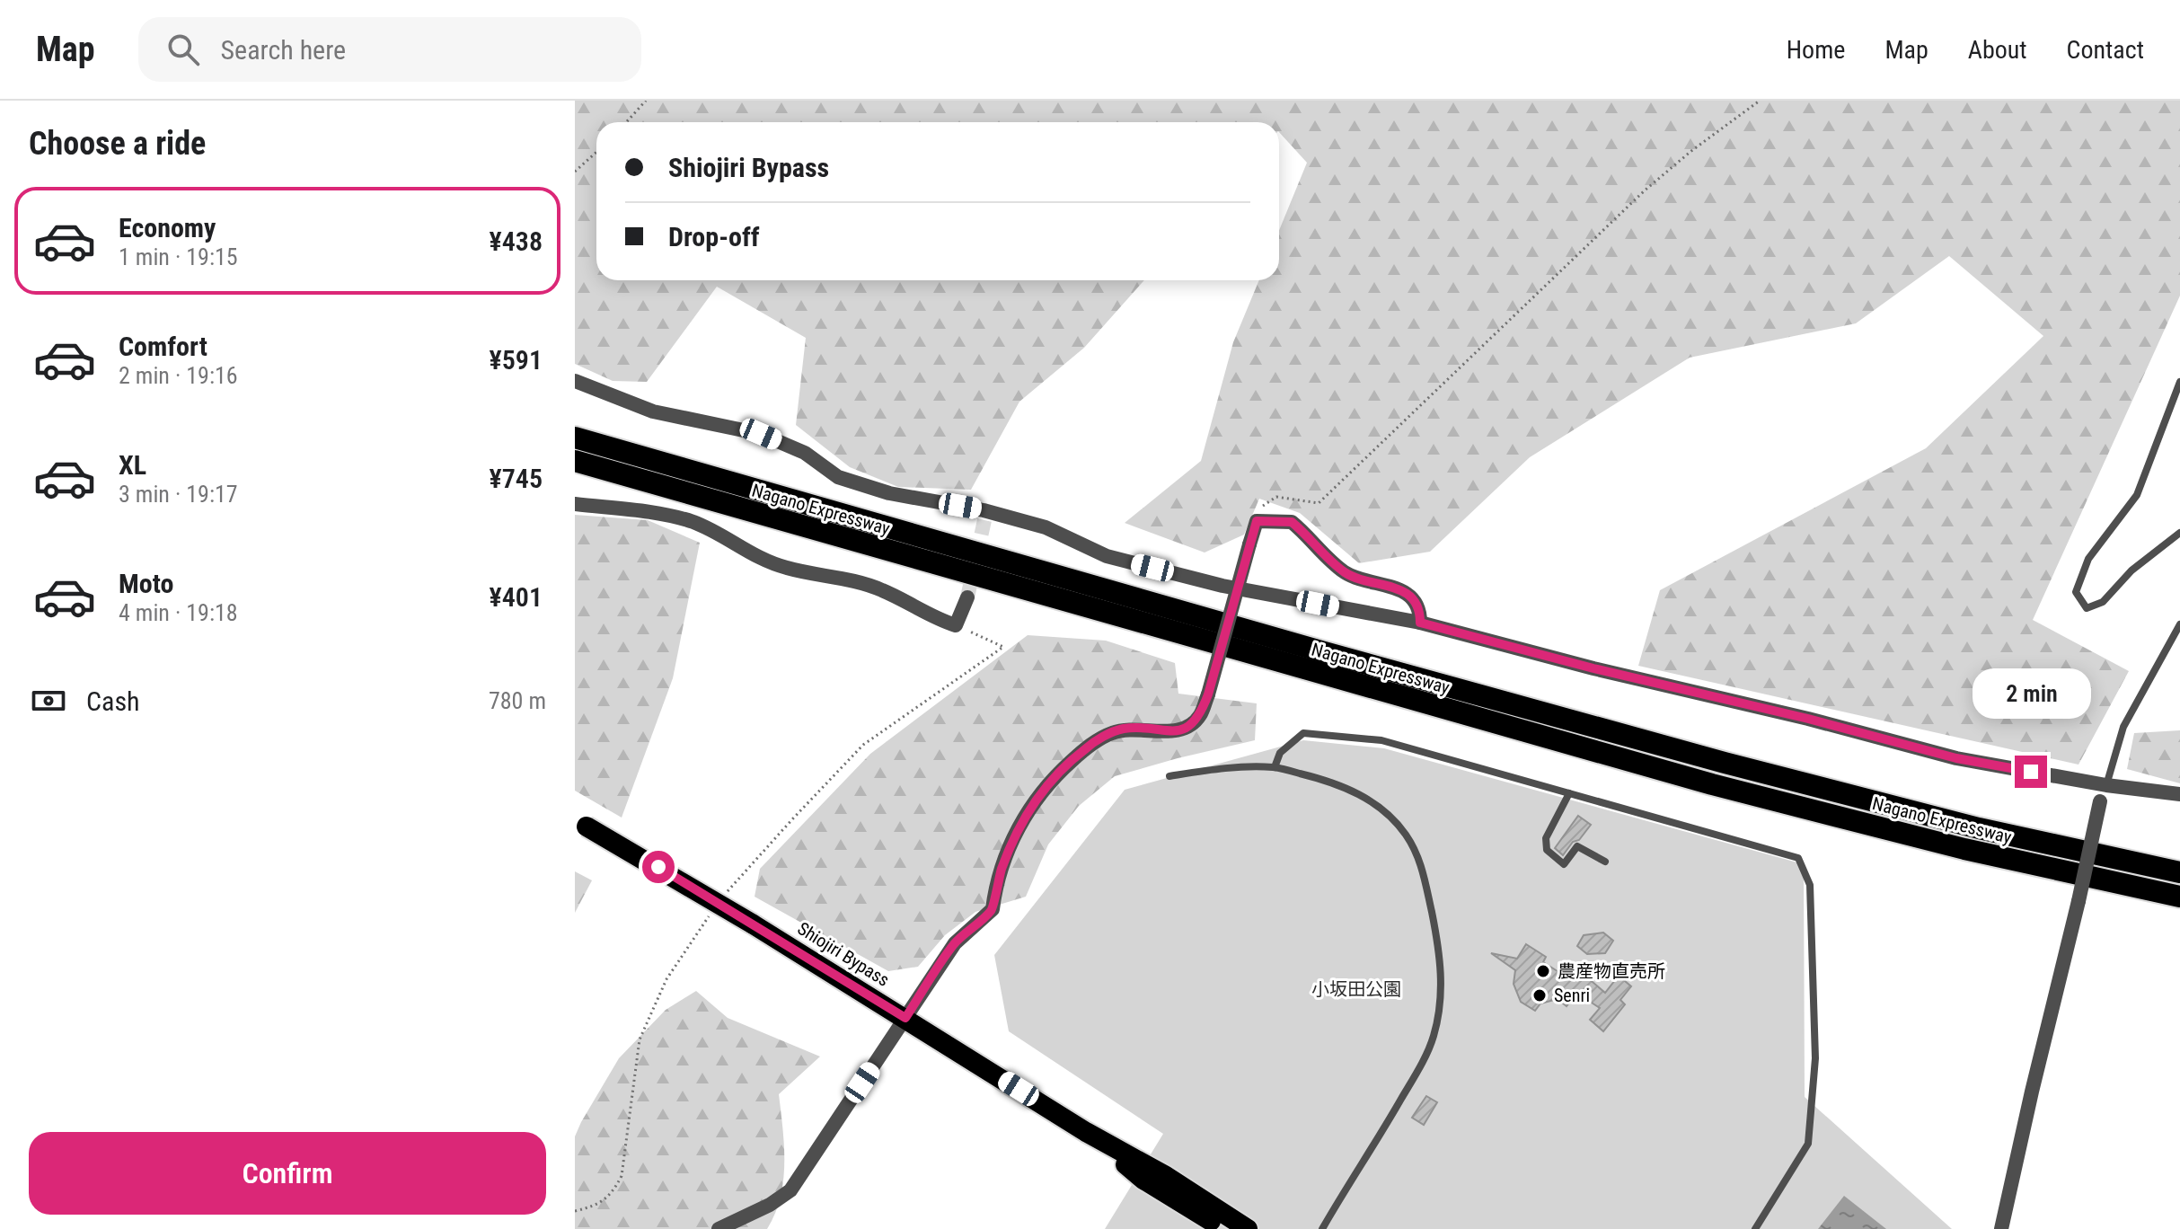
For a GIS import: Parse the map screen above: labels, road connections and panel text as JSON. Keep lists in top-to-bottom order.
{
  "streets": {
    "highway": ["Nagano Expressway", "Shiojiri Bypass"]
  },
  "parks": ["小坂田公園"],
  "places": ["農産物直売所", "Senri"],
  "page": {
    "header": "Map",
    "search": "Search here",
    "nav": [
      "Home",
      "Map",
      "About",
      "Contact"
    ],
    "heading": "Choose a ride",
    "banner": ["Shiojiri Bypass", "Drop-off"],
    "list": [
      {
        "name": "Economy",
        "note": "1 min · 19:15",
        "value": "¥438"
      },
      {
        "name": "Comfort",
        "note": "2 min · 19:16",
        "value": "¥591"
      },
      {
        "name": "XL",
        "note": "3 min · 19:17",
        "value": "¥745"
      },
      {
        "name": "Moto",
        "note": "4 min · 19:18",
        "value": "¥401"
      }
    ],
    "pay": ["Cash", "780 m"],
    "bubble": "2 min",
    "buttons": "Confirm"
  }
}
